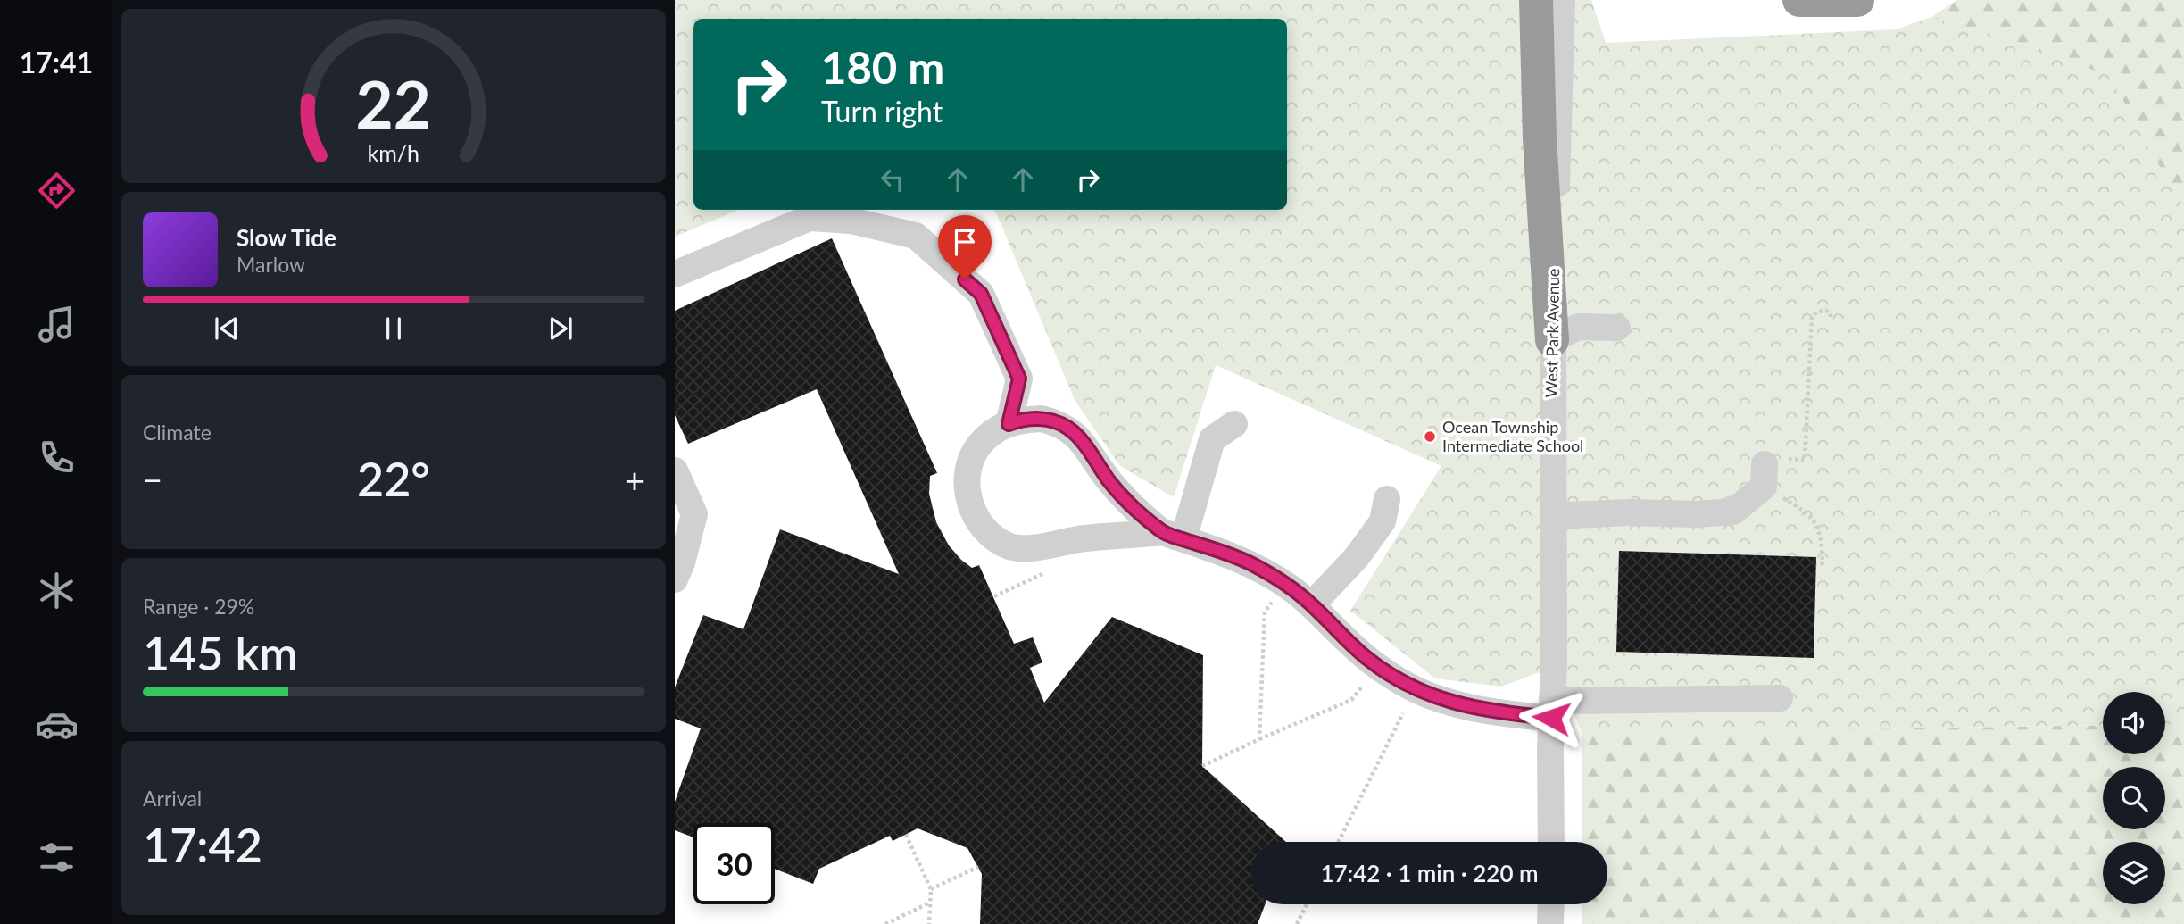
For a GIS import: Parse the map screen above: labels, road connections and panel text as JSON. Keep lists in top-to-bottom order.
{
  "streets": {
    "street": ["West Park Avenue"]
  },
  "places": ["Ocean Township Intermediate School"],
  "page": {
    "tabs": "17:41",
    "turn": ["180 m", "Turn right"],
    "song": ["Slow Tide", "Marlow"],
    "tile": [
      "Climate",
      ["Range · 29%", "145 km"],
      ["Arrival", "17:42"]
    ],
    "heat": ["−", "22°", "+"],
    "limit": "30",
    "trip": "17:42 · 1 min · 220 m",
    "gauge": ["22", "km/h"]
  }
}
